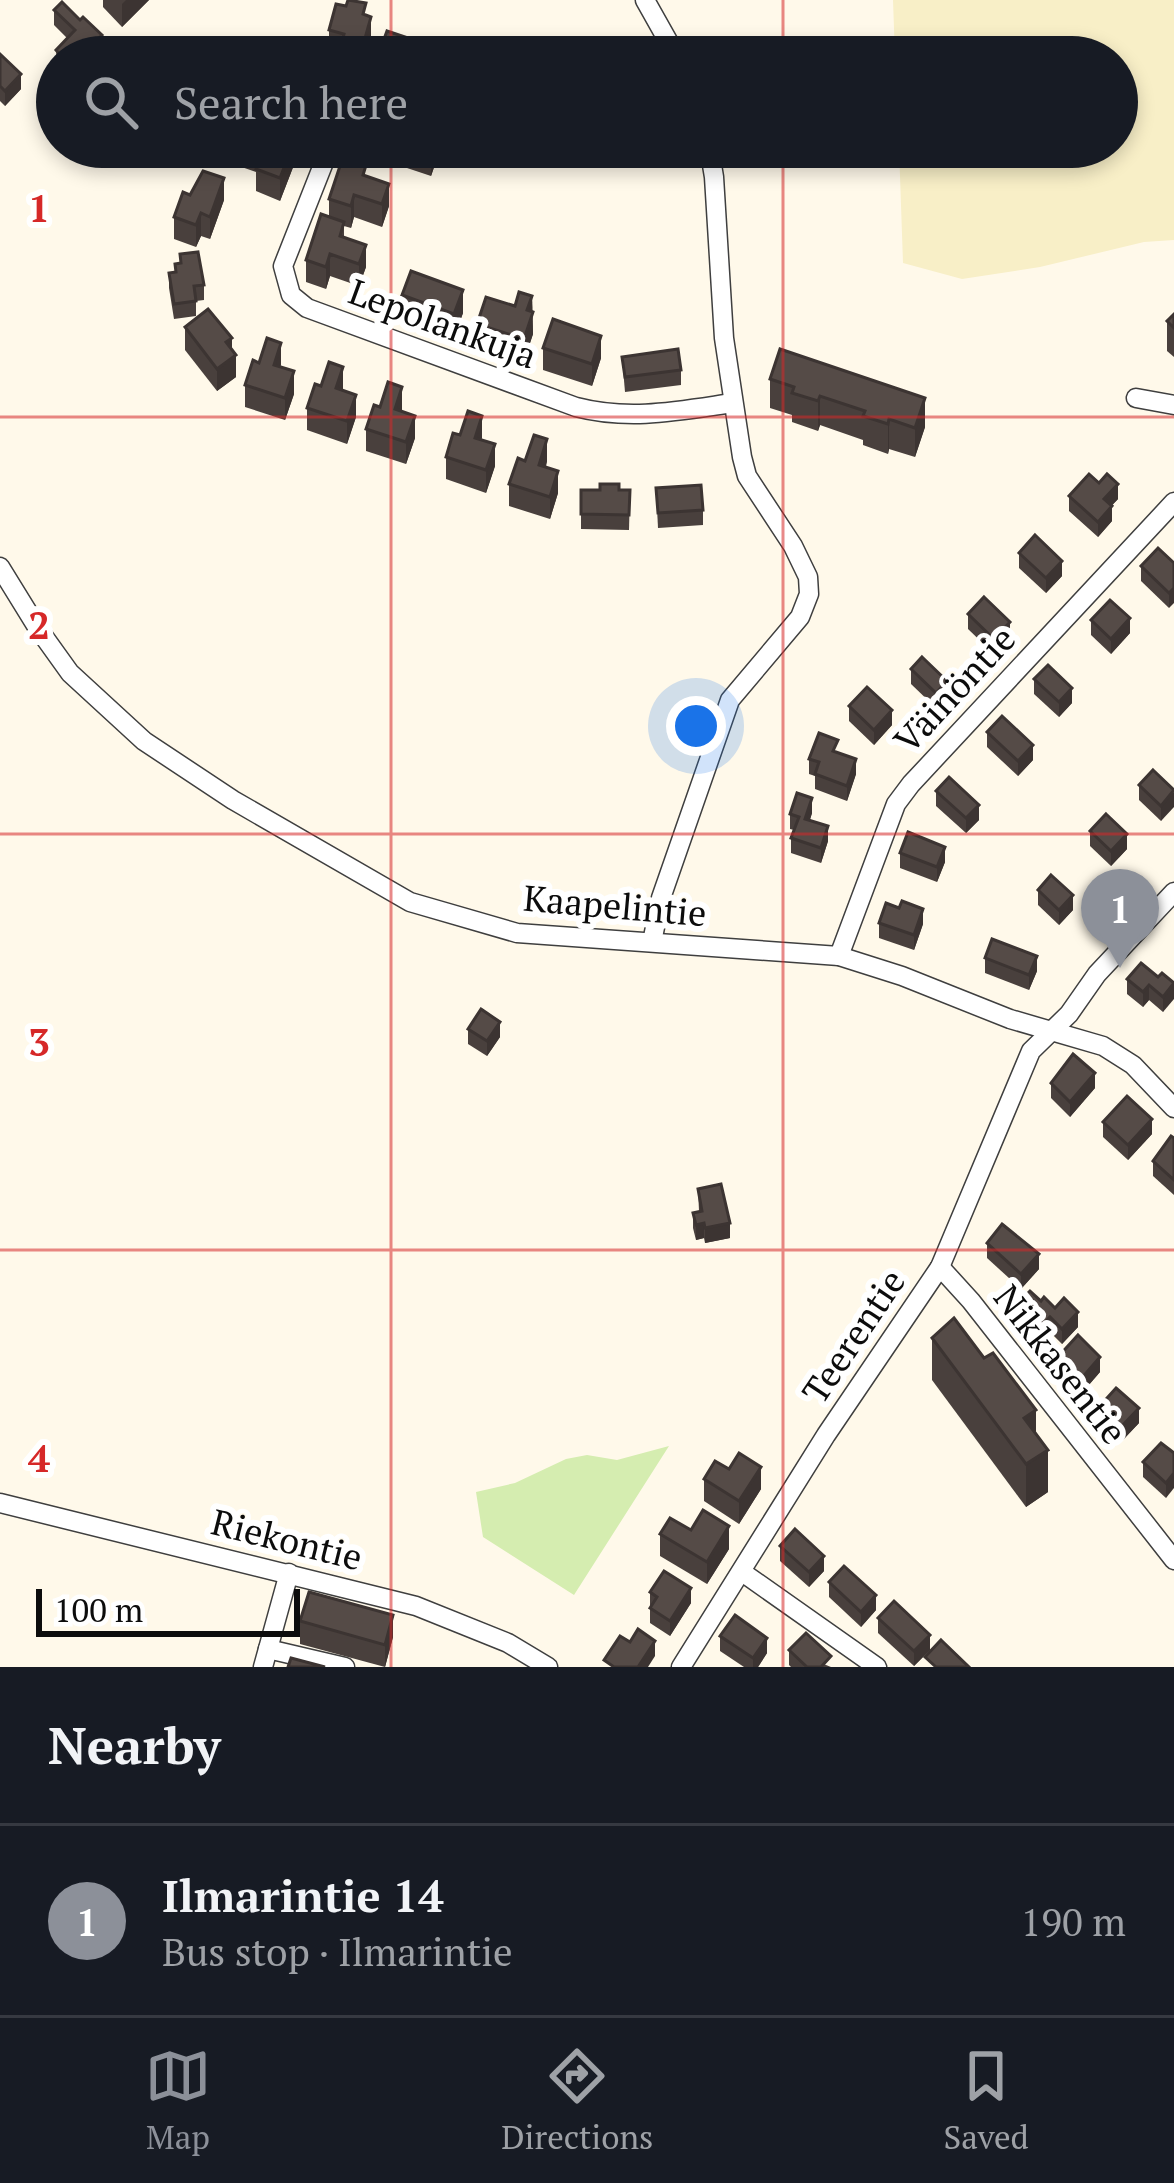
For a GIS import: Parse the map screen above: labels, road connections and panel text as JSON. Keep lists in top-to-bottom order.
{
  "streets": {
    "street": [
      "Lepolankuja",
      "Väinöntie",
      "Kaapelintie",
      "Teerentie",
      "Nikkasentie",
      "Riekontie"
    ]
  },
  "crossings": [
    ["Väinöntie", "Kaapelintie"],
    ["Kaapelintie", "Teerentie"],
    ["Teerentie", "Nikkasentie"]
  ],
  "scale_bar": "100 m",
  "page": {
    "search": "Search here",
    "pins": "1",
    "scale": "100 m",
    "heading": "Nearby",
    "list": [
      {
        "mark": "1",
        "name": "Ilmarintie 14",
        "note": "Bus stop · Ilmarintie",
        "value": "190 m"
      }
    ],
    "nav": ["Map", "Directions", "Saved"]
  },
  "grid": {
    "rows": [
      "1",
      "2",
      "3",
      "4"
    ]
  }
}
